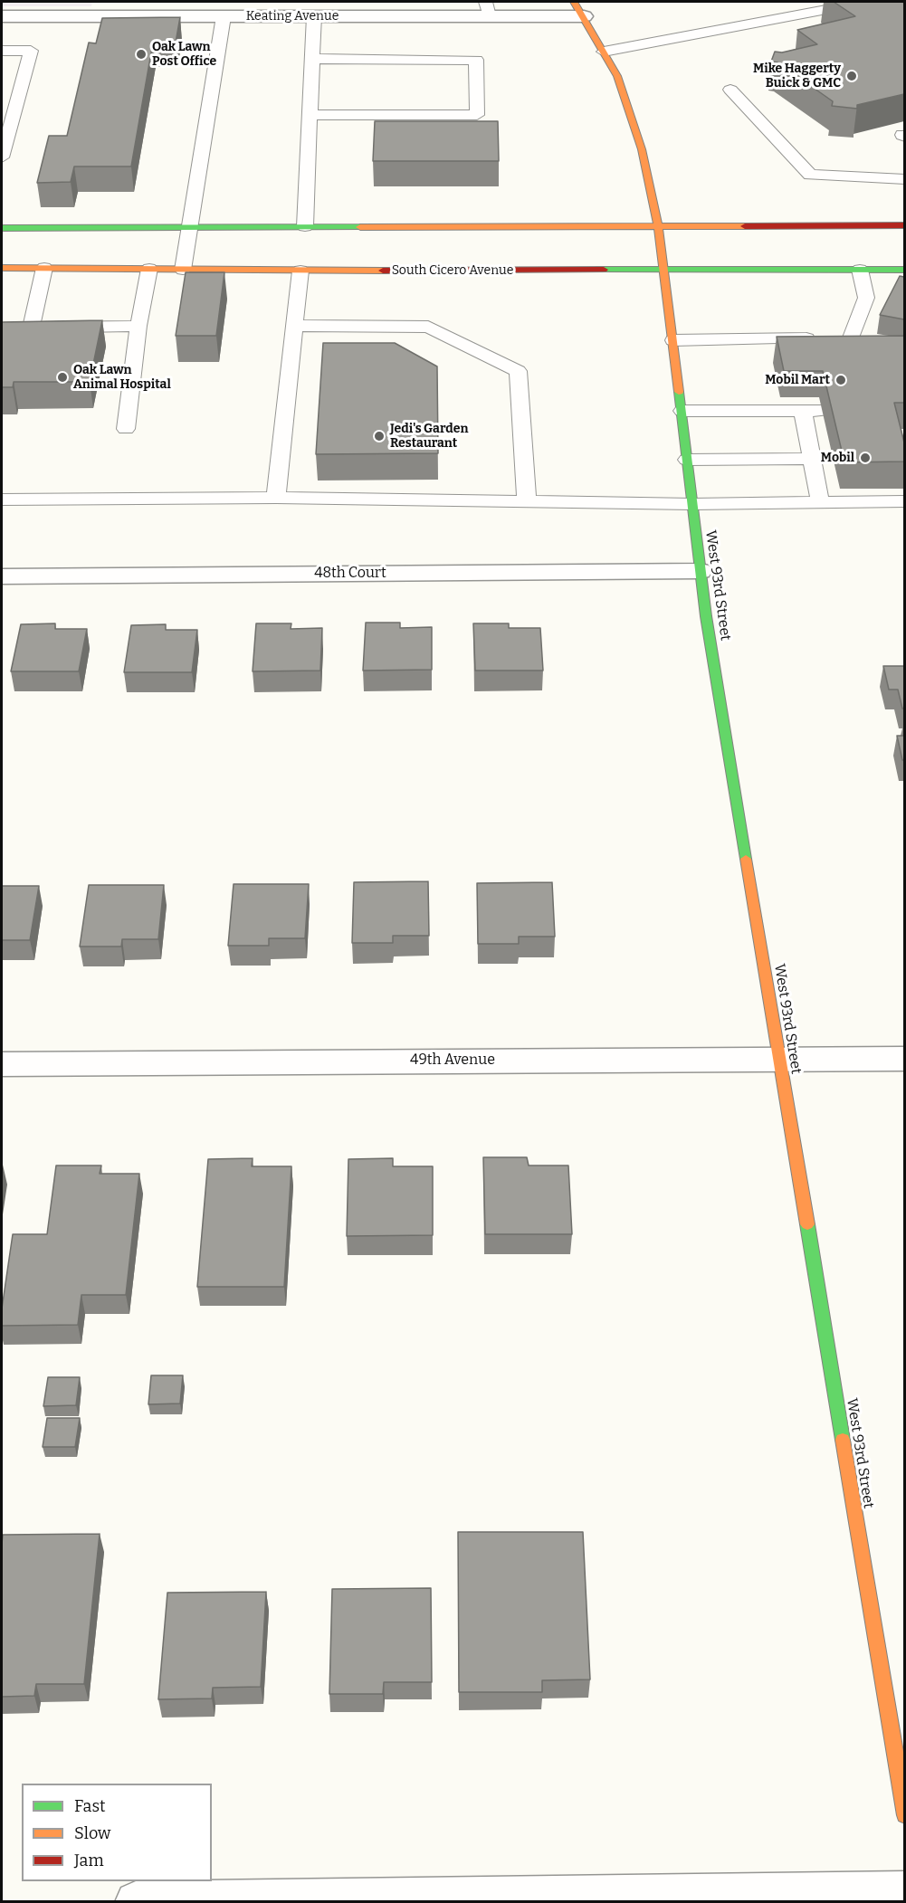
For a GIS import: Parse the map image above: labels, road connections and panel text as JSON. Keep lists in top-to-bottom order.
{
  "streets": {
    "main road": ["South Cicero Avenue", "West 93rd Street"],
    "street": ["Keating Avenue", "48th Court", "49th Avenue"]
  },
  "crossings": [
    ["Keating Avenue", "West 93rd Street"],
    ["South Cicero Avenue", "West 93rd Street"],
    ["48th Court", "West 93rd Street"],
    ["West 93rd Street", "49th Avenue"]
  ],
  "places": [
    "Oak Lawn Post Office",
    "Mike Haggerty Buick & GMC",
    "Oak Lawn Animal Hospital",
    "Mobil Mart",
    "Jedi's Garden Restaurant",
    "Mobil"
  ],
  "legend": ["Fast", "Slow", "Jam"]
}
